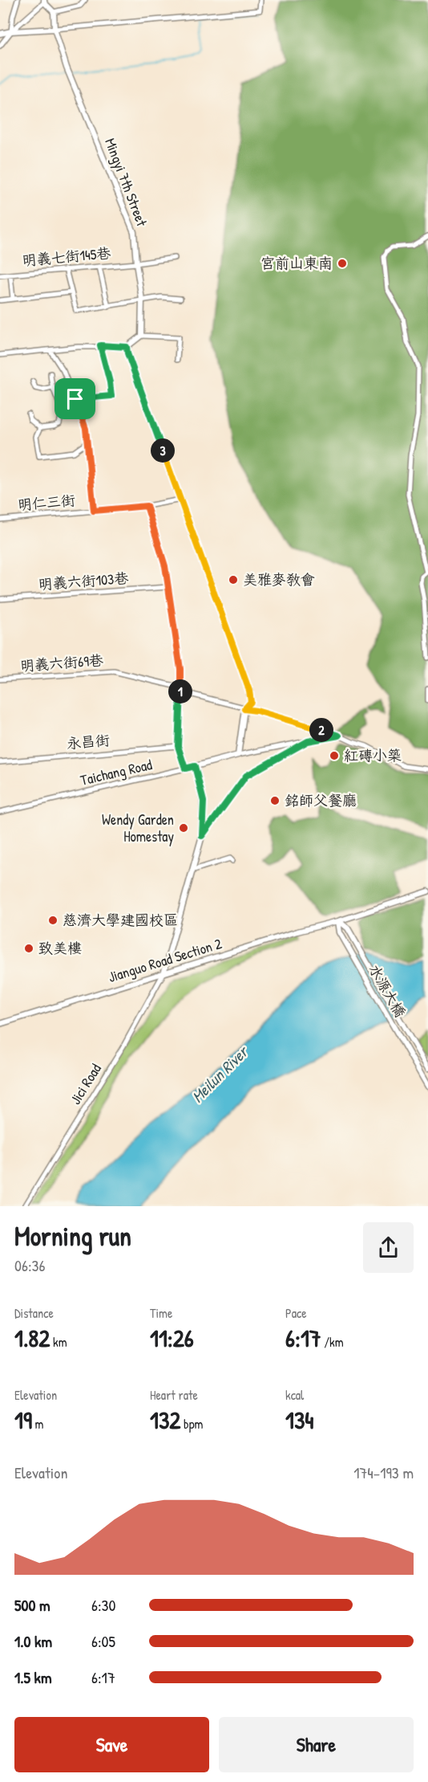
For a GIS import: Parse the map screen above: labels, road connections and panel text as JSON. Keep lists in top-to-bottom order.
{
  "streets": {
    "street": [
      "Mingyi 7th Street",
      "明義七街145巷",
      "明仁三街",
      "明義六街103巷",
      "明義六街69巷",
      "永昌街",
      "Taichang Road",
      "Jianguo Road Section 2",
      "水源大橋",
      "Jici Road"
    ]
  },
  "crossings": [
    ["Mingyi 7th Street", "明義七街145巷"],
    ["Jianguo Road Section 2", "水源大橋"],
    ["Jianguo Road Section 2", "Jici Road"]
  ],
  "water": ["Meilun River"],
  "places": [
    "宮前山東南",
    "美雅麥教會",
    "紅磚小築",
    "銘師父餐廳",
    "Wendy Garden Homestay",
    "慈濟大學建國校區",
    "致美樓"
  ],
  "page": {
    "pins": ["3", "1", "2"],
    "heading": ["Morning run", "06:36"],
    "stats": [
      ["Distance", "1.82 km"],
      ["Time", "11:26"],
      ["Pace", "6:17 /km"],
      ["Elevation", "19 m"],
      ["Heart rate", "132 bpm"],
      ["kcal", "134"]
    ],
    "chart": ["Elevation", "174–193 m"],
    "list": [
      {
        "name": "500 m",
        "note": "6:30"
      },
      {
        "name": "1.0 km",
        "note": "6:05"
      },
      {
        "name": "1.5 km",
        "note": "6:17"
      }
    ],
    "buttons": ["Save", "Share"]
  }
}
